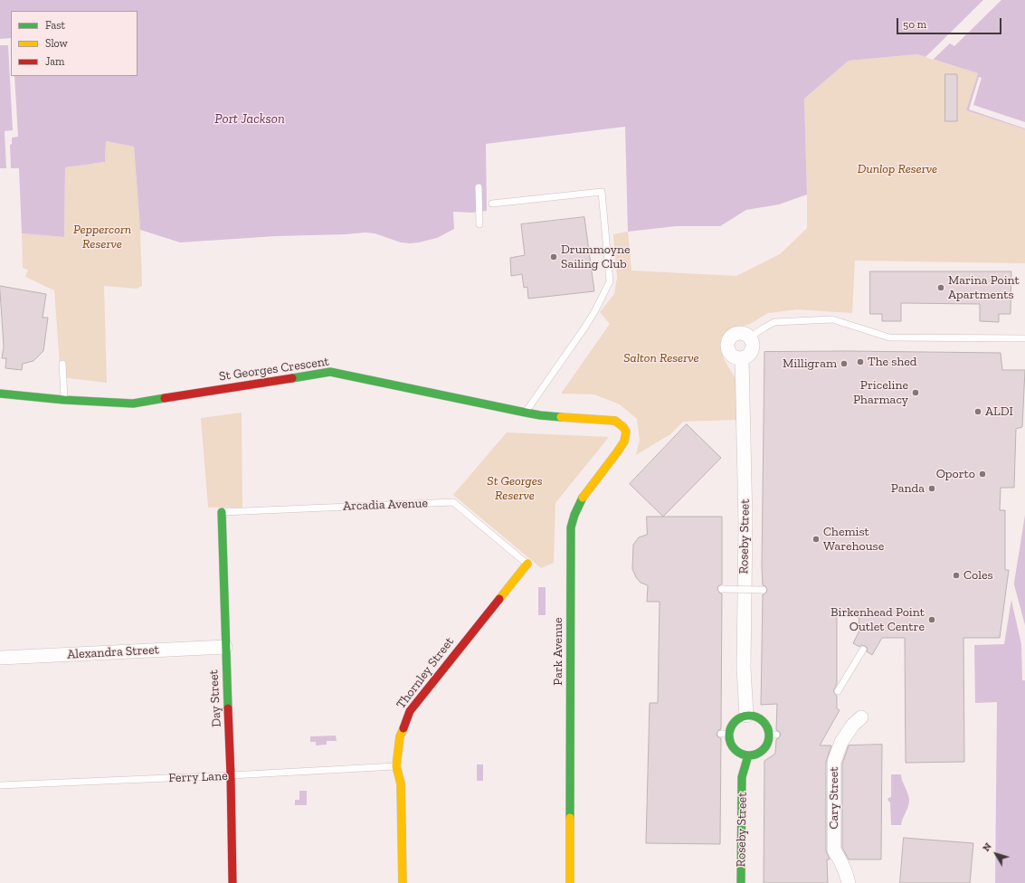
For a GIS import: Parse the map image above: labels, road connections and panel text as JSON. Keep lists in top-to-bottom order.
{
  "streets": {
    "street": [
      "St Georges Crescent",
      "Roseby Street",
      "Park Avenue",
      "Alexandra Street",
      "Thornley Street",
      "Day Street",
      "Cary Street"
    ],
    "lane": ["Arcadia Avenue", "Ferry Lane"]
  },
  "crossings": [
    ["St Georges Crescent", "Park Avenue"],
    ["Arcadia Avenue", "Thornley Street"],
    ["Arcadia Avenue", "Day Street"],
    ["Alexandra Street", "Day Street"],
    ["Thornley Street", "Ferry Lane"],
    ["Day Street", "Ferry Lane"]
  ],
  "water": ["Port Jackson"],
  "parks": [
    "Dunlop Reserve",
    "Peppercorn Reserve",
    "Salton Reserve",
    "St Georges Reserve"
  ],
  "places": [
    "Drummoyne Sailing Club",
    "Marina Point Apartments",
    "The shed",
    "Milligram",
    "Priceline Pharmacy",
    "ALDI",
    "Oporto",
    "Panda",
    "Chemist Warehouse",
    "Coles",
    "Birkenhead Point Outlet Centre"
  ],
  "legend": ["Fast", "Slow", "Jam"],
  "scale_bar": "50 m",
  "north": "top left"
}
